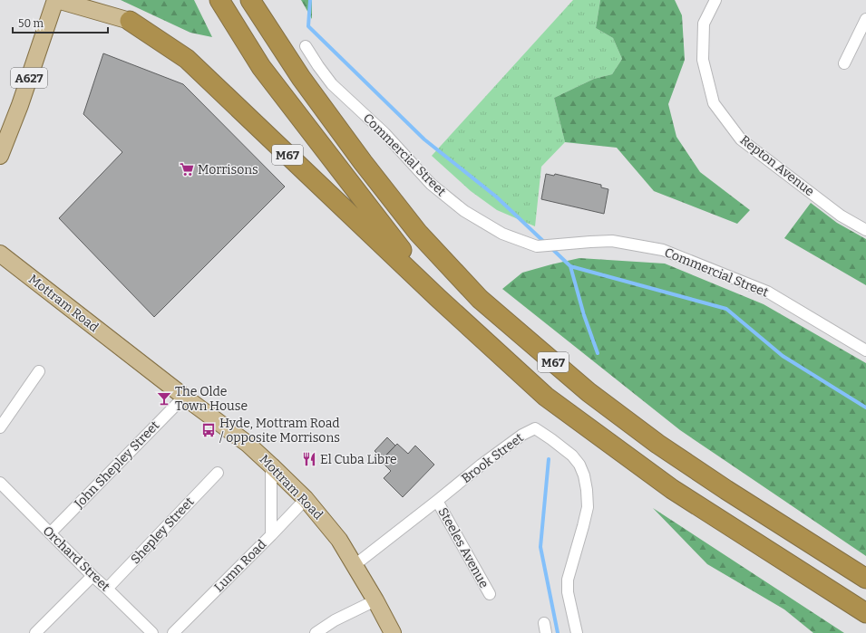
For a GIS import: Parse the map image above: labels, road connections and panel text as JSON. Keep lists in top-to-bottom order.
{
  "streets": {
    "highway": ["M67"],
    "main road": ["A627", "Mottram Road"],
    "street": [
      "Commercial Street",
      "Repton Avenue",
      "Brook Street",
      "John Shepley Street",
      "Shepley Street",
      "Steeles Avenue",
      "Orchard Street",
      "Lumn Road"
    ]
  },
  "crossings": [
    ["A627", "M67"],
    ["Mottram Road", "Brook Street"],
    ["Mottram Road", "John Shepley Street"],
    ["Mottram Road", "Lumn Road"],
    ["Brook Street", "Steeles Avenue"],
    ["John Shepley Street", "Orchard Street"],
    ["Shepley Street", "Orchard Street"]
  ],
  "places": {
    "supermarket": ["Morrisons"],
    "bar": ["The Olde Town House"],
    "bus stop": ["Hyde, Mottram Road / opposite Morrisons"],
    "restaurant": ["El Cuba Libre"]
  },
  "scale_bar": "50 m"
}
